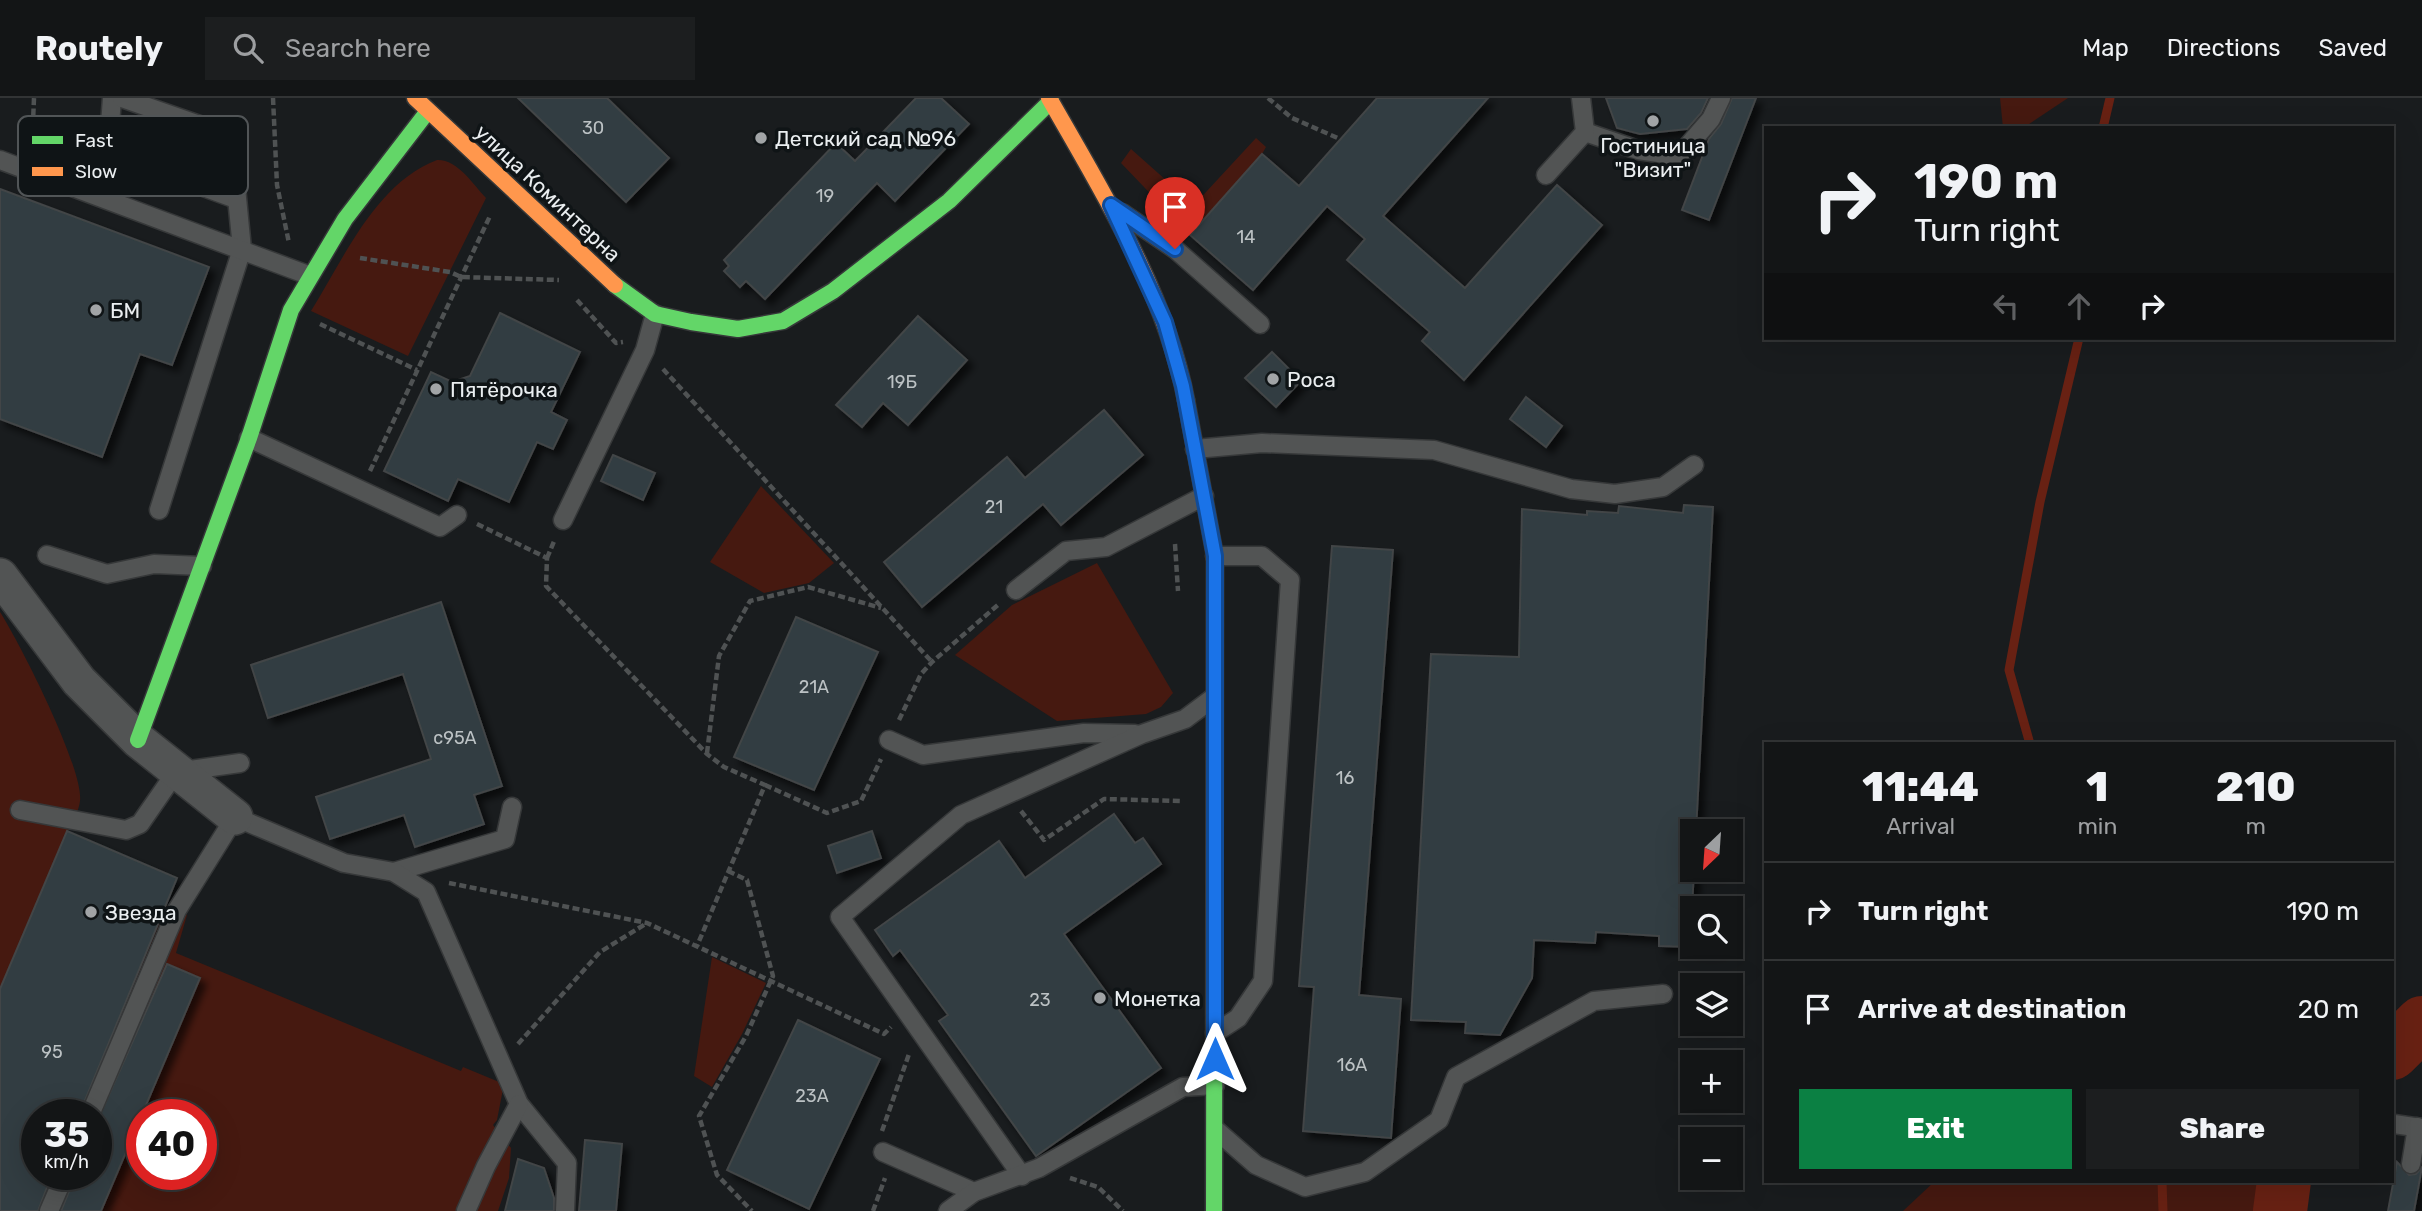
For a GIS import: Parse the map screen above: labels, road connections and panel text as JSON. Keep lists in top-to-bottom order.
{
  "streets": {
    "street": ["улица Коминтерна"]
  },
  "places": [
    "Гостиница \"Визит\"",
    "Детский сад №96",
    "БМ",
    "Роса",
    "Пятёрочка",
    "Звезда",
    "Монетка"
  ],
  "house_numbers": [
    "30",
    "19",
    "14",
    "19Б",
    "21",
    "21А",
    "с95А",
    "16",
    "23",
    "95",
    "16А",
    "23А"
  ],
  "legend": ["Fast", "Slow"],
  "north": "bottom left",
  "page": {
    "header": "Routely",
    "search": "Search here",
    "nav": ["Map", "Directions", "Saved"],
    "turn": ["190 m", "Turn right"],
    "eta": [
      "11:44",
      "Arrival",
      "1",
      "min",
      "210",
      "m"
    ],
    "map_buttons": ["+", "−"],
    "list": [
      {
        "name": "Turn right",
        "value": "190 m"
      },
      {
        "name": "Arrive at destination",
        "value": "20 m"
      }
    ],
    "buttons": ["Exit", "Share"],
    "speed": "35 km/h",
    "limit": "40"
  }
}
